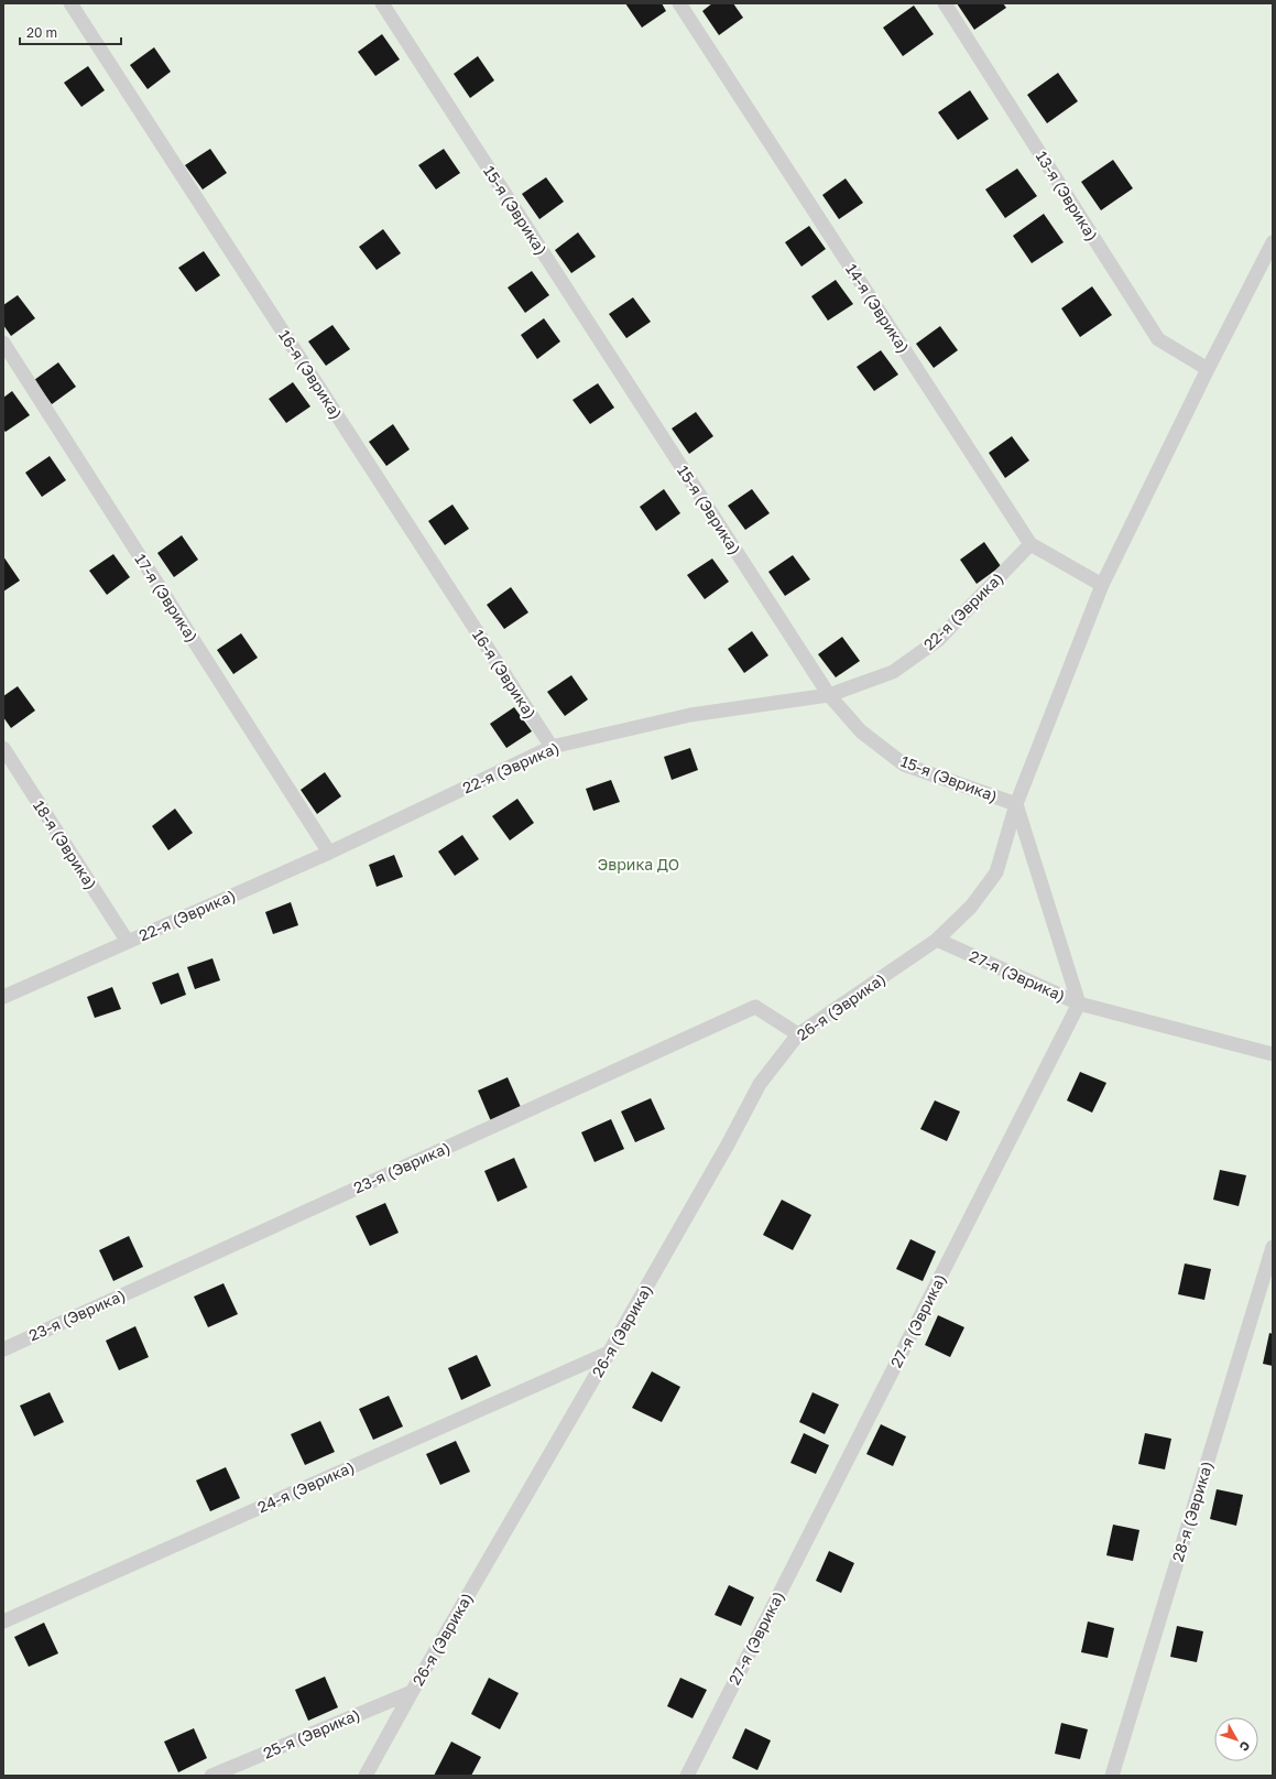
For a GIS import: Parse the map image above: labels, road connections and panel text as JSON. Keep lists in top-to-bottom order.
{
  "streets": {
    "lane": [
      "13-я (Эврика)",
      "15-я (Эврика)",
      "14-я (Эврика)",
      "16-я (Эврика)",
      "17-я (Эврика)",
      "22-я (Эврика)",
      "18-я (Эврика)",
      "27-я (Эврика)",
      "26-я (Эврика)",
      "23-я (Эврика)",
      "24-я (Эврика)",
      "28-я (Эврика)",
      "25-я (Эврика)"
    ]
  },
  "crossings": [
    ["15-я (Эврика)", "22-я (Эврика)"],
    ["15-я (Эврика)", "27-я (Эврика)"],
    ["15-я (Эврика)", "26-я (Эврика)"],
    ["14-я (Эврика)", "22-я (Эврика)"],
    ["16-я (Эврика)", "22-я (Эврика)"],
    ["17-я (Эврика)", "22-я (Эврика)"],
    ["22-я (Эврика)", "18-я (Эврика)"],
    ["27-я (Эврика)", "26-я (Эврика)"],
    ["26-я (Эврика)", "23-я (Эврика)"],
    ["26-я (Эврика)", "24-я (Эврика)"],
    ["26-я (Эврика)", "25-я (Эврика)"]
  ],
  "parks": ["Эврика ДО"],
  "scale_bar": "20 m",
  "north": "bottom right"
}
